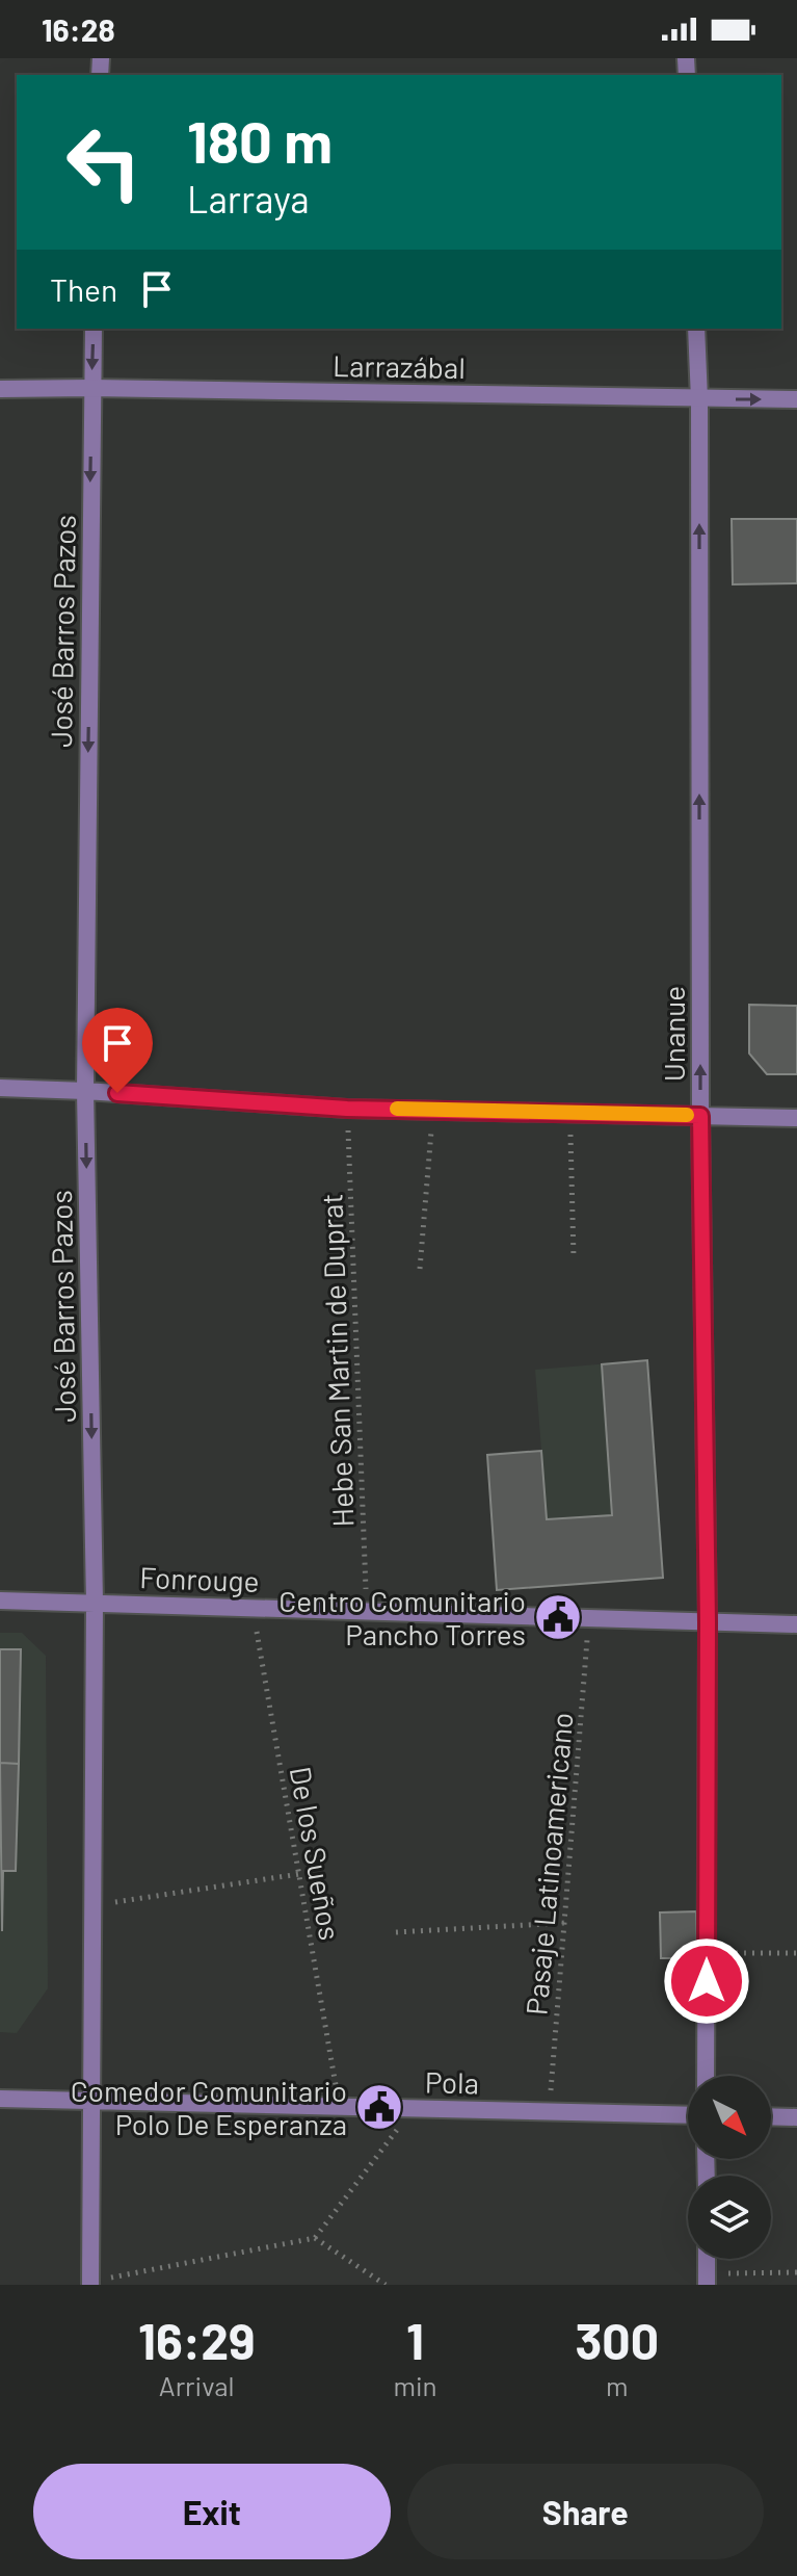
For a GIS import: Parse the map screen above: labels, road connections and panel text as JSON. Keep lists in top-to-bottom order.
{
  "streets": {
    "street": [
      "Larrazábal",
      "José Barros Pazos",
      "Unanue",
      "Fonrouge",
      "Pola"
    ],
    "path": ["Hebe San Martin de Duprat", "De los Sueños", "Pasaje Latinoamericano"]
  },
  "crossings": [
    ["Larrazábal", "José Barros Pazos"],
    ["Larrazábal", "Unanue"],
    ["José Barros Pazos", "Fonrouge"],
    ["José Barros Pazos", "Pola"],
    ["Unanue", "Fonrouge"],
    ["Hebe San Martin de Duprat", "Fonrouge"],
    ["Fonrouge", "De los Sueños"],
    ["Fonrouge", "Pasaje Latinoamericano"],
    ["De los Sueños", "Pola"],
    ["Pasaje Latinoamericano", "Pola"]
  ],
  "one_way": ["José Barros Pazos", "Unanue"],
  "places": {
    "public building": ["Centro Comunitario Pancho Torres", "Comedor Comunitario Polo De Esperanza"]
  },
  "north": "bottom right",
  "page": {
    "status": "16:28",
    "turn": ["180 m", "Larraya"],
    "then": "Then",
    "eta": [
      "16:29",
      "Arrival",
      "1",
      "min",
      "300",
      "m"
    ],
    "buttons": ["Exit", "Share"]
  }
}
